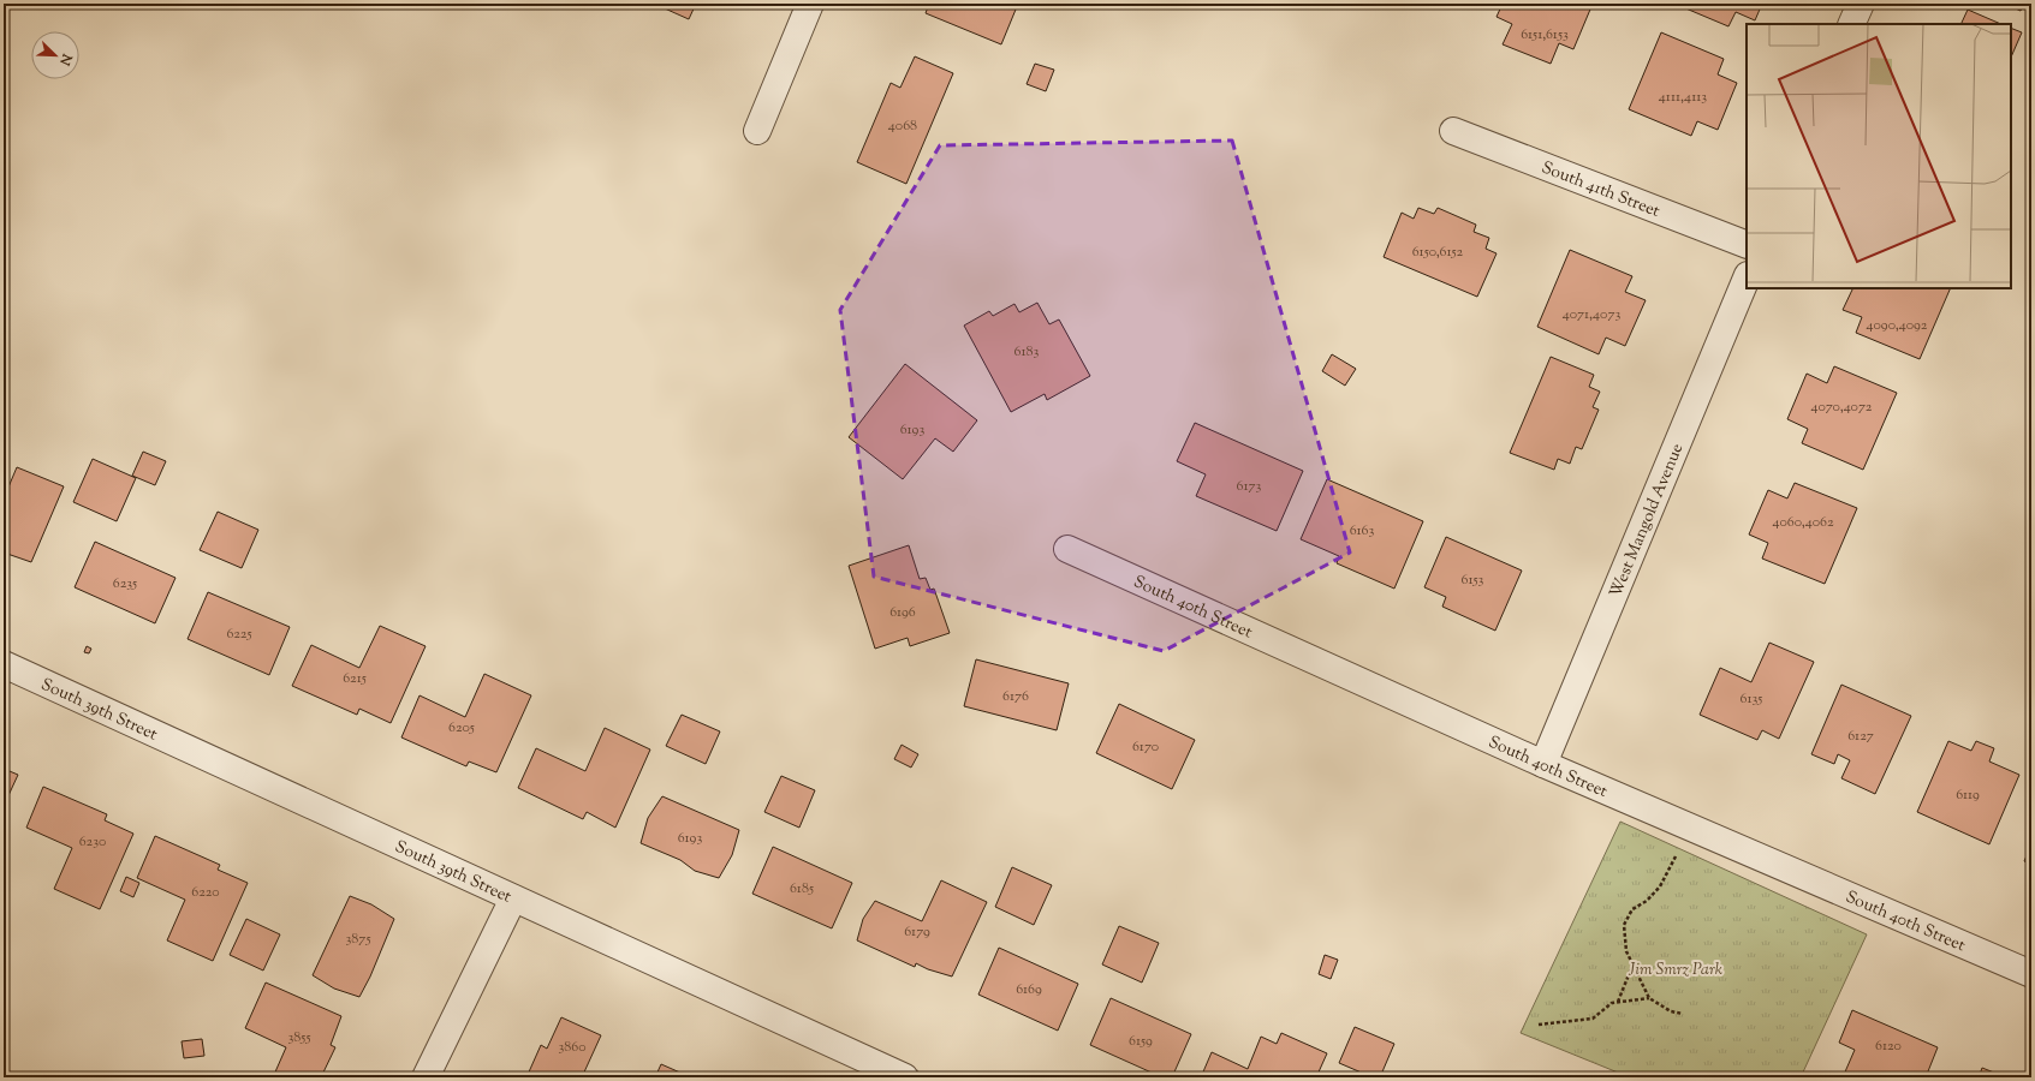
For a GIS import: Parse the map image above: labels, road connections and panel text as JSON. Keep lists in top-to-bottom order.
{
  "streets": {
    "street": [
      "South 41th Street",
      "West Mangold Avenue",
      "South 40th Street",
      "South 39th Street"
    ]
  },
  "crossings": [
    ["West Mangold Avenue", "South 40th Street"]
  ],
  "parks": ["Jim Smrz Park"],
  "house_numbers": [
    "6151,6153",
    "4111,4113",
    "4068",
    "6150,6152",
    "4071,4073",
    "4090,4092",
    "6183",
    "4070,4072",
    "6193",
    "6173",
    "4060,4062",
    "6163",
    "6153",
    "6235",
    "6196",
    "6225",
    "6215",
    "6176",
    "6135",
    "6205",
    "6127",
    "6170",
    "6119",
    "6193",
    "6230",
    "6185",
    "6220",
    "6179",
    "3875",
    "6169",
    "3855",
    "6159",
    "6120",
    "3860"
  ],
  "north": "bottom right"
}
